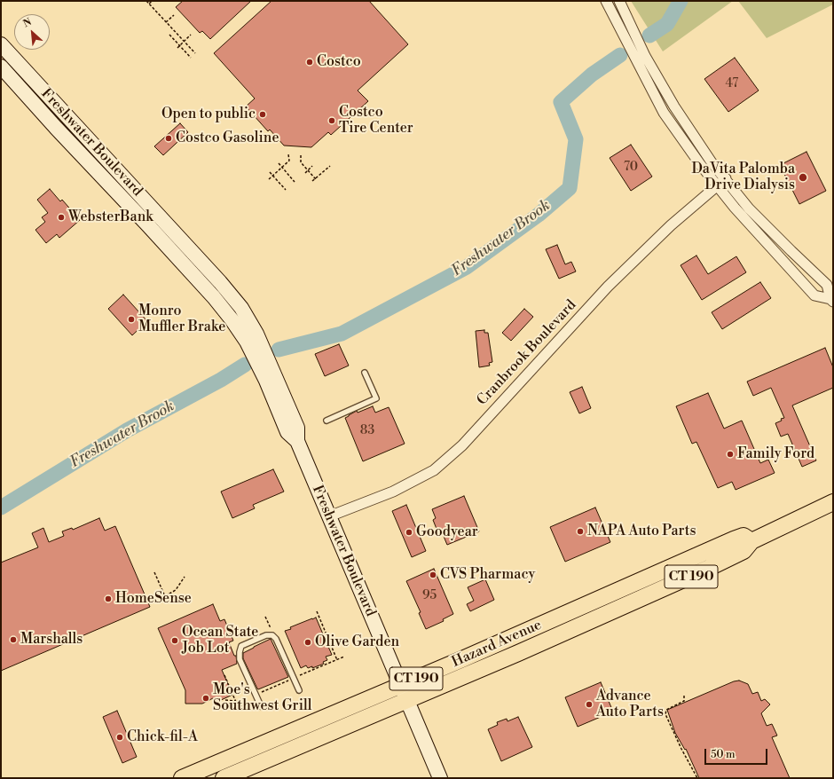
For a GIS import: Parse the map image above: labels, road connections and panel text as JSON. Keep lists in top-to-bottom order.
{
  "streets": {
    "main road": ["CT 190", "Hazard Avenue"],
    "street": ["Freshwater Boulevard", "Cranbrook Boulevard"]
  },
  "crossings": [
    ["Freshwater Boulevard", "Cranbrook Boulevard"],
    ["Freshwater Boulevard", "Hazard Avenue"]
  ],
  "water": ["Freshwater Brook"],
  "places": [
    "Costco",
    "Open to public",
    "Costco Tire Center",
    "Costco Gasoline",
    "DaVita Palomba Drive Dialysis",
    "WebsterBank",
    "Monro Muffler Brake",
    "Family Ford",
    "NAPA Auto Parts",
    "Goodyear",
    "CVS Pharmacy",
    "HomeSense",
    "Marshalls",
    "Ocean State Job Lot",
    "Olive Garden",
    "Moe's Southwest Grill",
    "Advance Auto Parts",
    "Chick-fil-A"
  ],
  "house_numbers": [
    "47",
    "70",
    "83",
    "95"
  ],
  "scale_bar": "50 m",
  "north": "top left"
}
